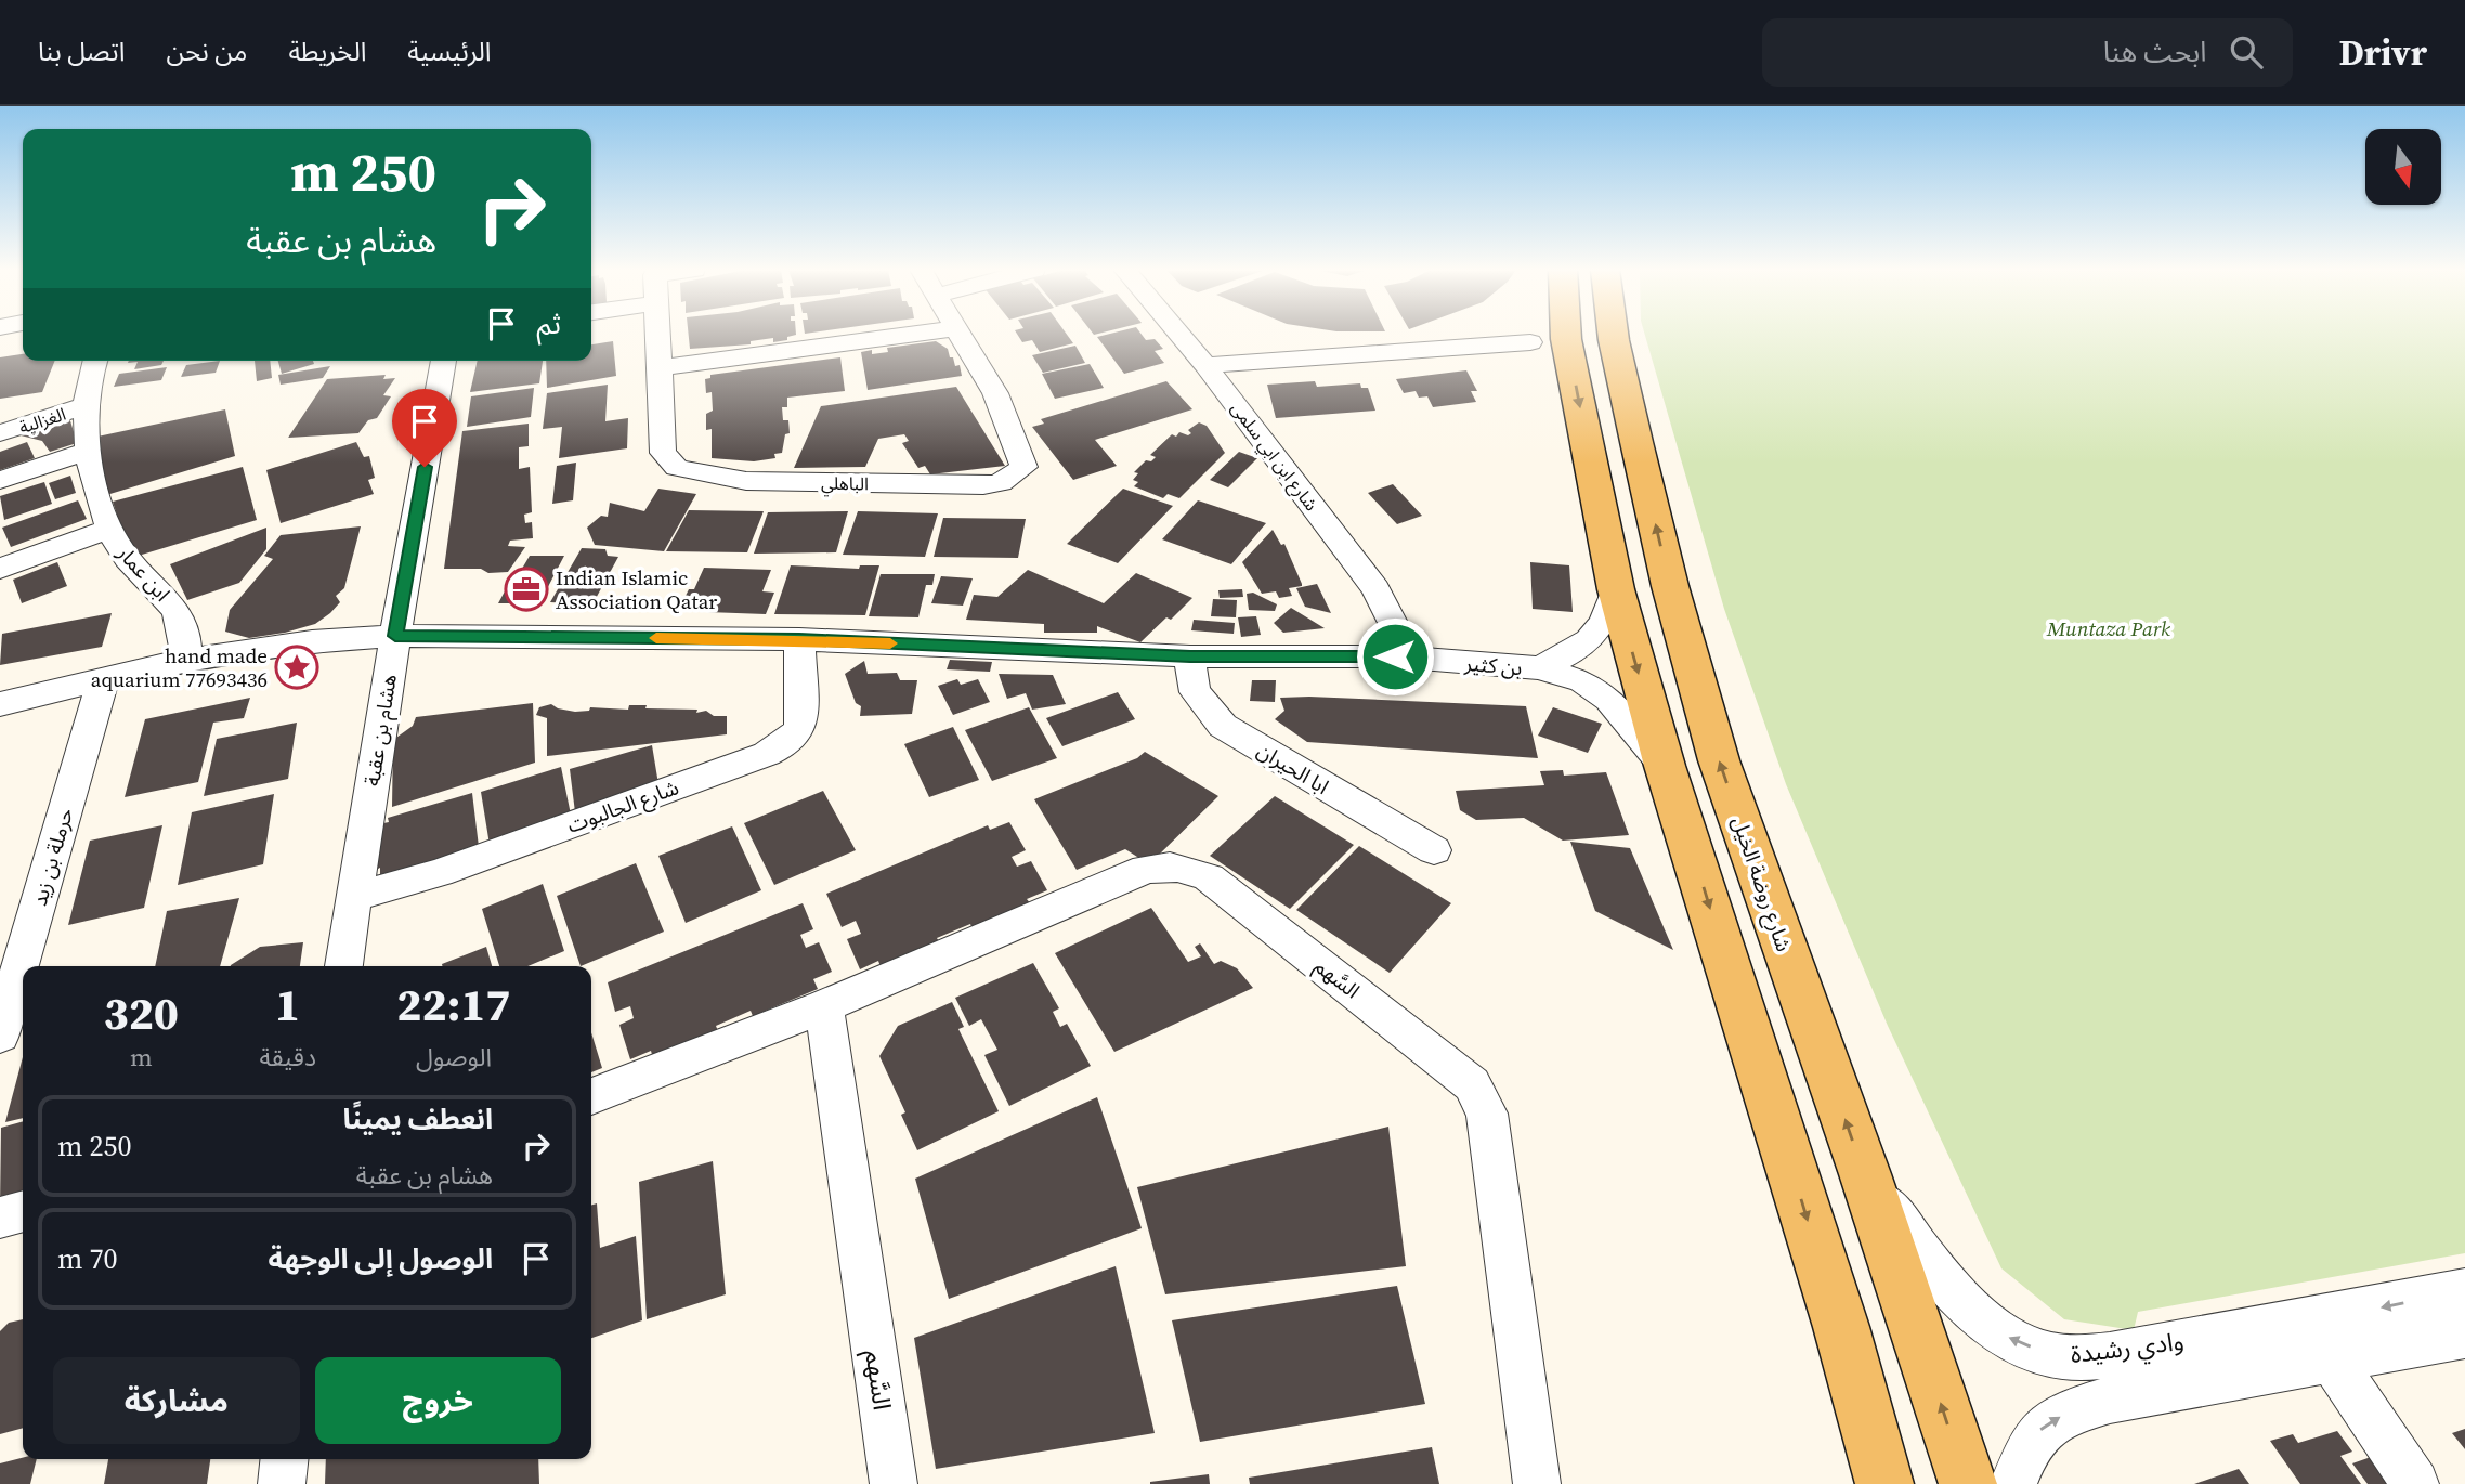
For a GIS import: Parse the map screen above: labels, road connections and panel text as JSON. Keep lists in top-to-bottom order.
{
  "streets": {
    "main road": ["شارع روضة الخيل"],
    "street": [
      "الغزالية",
      "شارع ابن ابي سلمى",
      "الباهلي",
      "ابن عمار",
      "بن كثير",
      "هشام بن عقبة",
      "ابا الحيران",
      "شارع الجالبوت",
      "حرملة بن زيد",
      "السَّهم",
      "وادي رشيدة"
    ]
  },
  "crossings": [
    ["الغزالية", "ابن عمار"],
    ["شارع ابن ابي سلمى", "بن كثير"],
    ["ابن عمار", "بن كثير"],
    ["بن كثير", "هشام بن عقبة"],
    ["بن كثير", "ابا الحيران"],
    ["بن كثير", "شارع الجالبوت"],
    ["بن كثير", "حرملة بن زيد"],
    ["هشام بن عقبة", "شارع الجالبوت"],
    ["شارع روضة الخيل", "وادي رشيدة"]
  ],
  "parks": ["Muntaza Park"],
  "places": {
    "office": ["Indian Islamic Association Qatar"],
    "place": ["hand made aquarium 77693436"]
  },
  "north": "bottom",
  "page": {
    "header": "Drivr",
    "search": "ابحث هنا",
    "nav": [
      "الرئيسية",
      "الخريطة",
      "من نحن",
      "اتصل بنا"
    ],
    "turn": ["250 m", "هشام بن عقبة"],
    "then": "ثم",
    "eta": [
      "22:17",
      "الوصول",
      "1",
      "دقيقة",
      "320",
      "m"
    ],
    "list": [
      {
        "name": "انعطف يمينًا",
        "note": "هشام بن عقبة",
        "value": "250 m"
      },
      {
        "name": "الوصول إلى الوجهة",
        "value": "70 m"
      }
    ],
    "buttons": ["خروج", "مشاركة"]
  }
}
